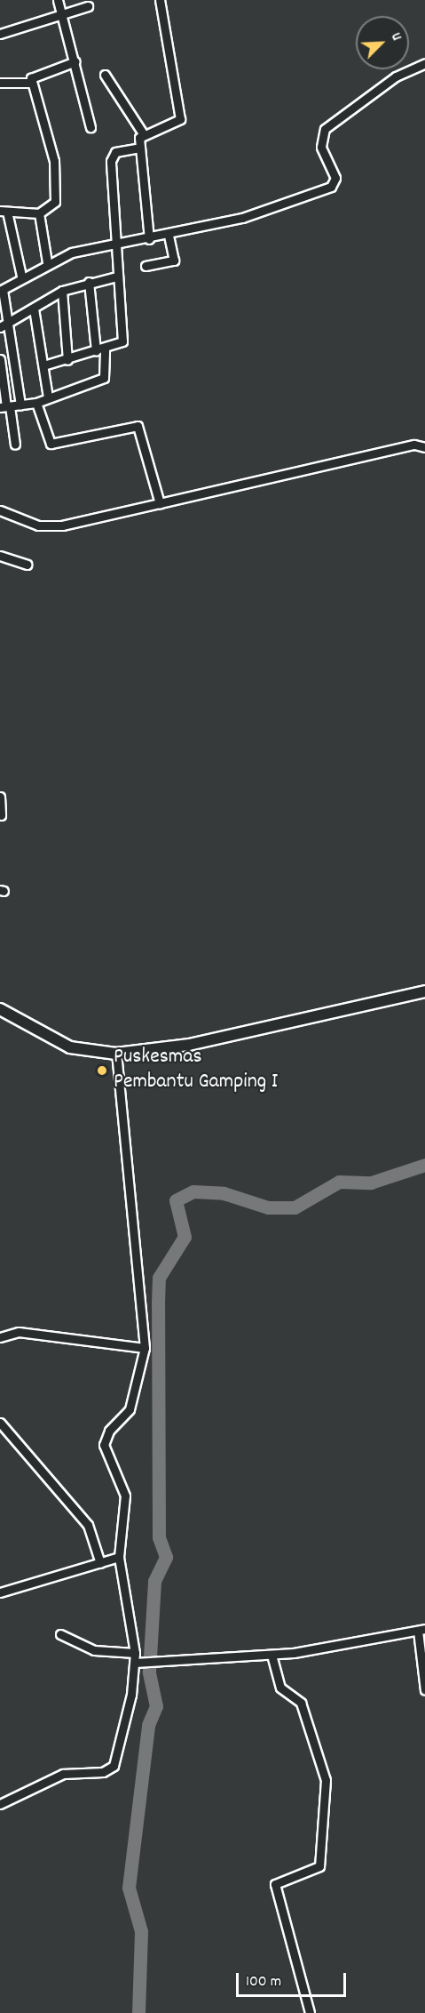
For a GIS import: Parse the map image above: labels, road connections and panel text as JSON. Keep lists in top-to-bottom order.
{
  "places": ["Puskesmas Pembantu Gamping I"],
  "scale_bar": "100 m",
  "north": "top right"
}
